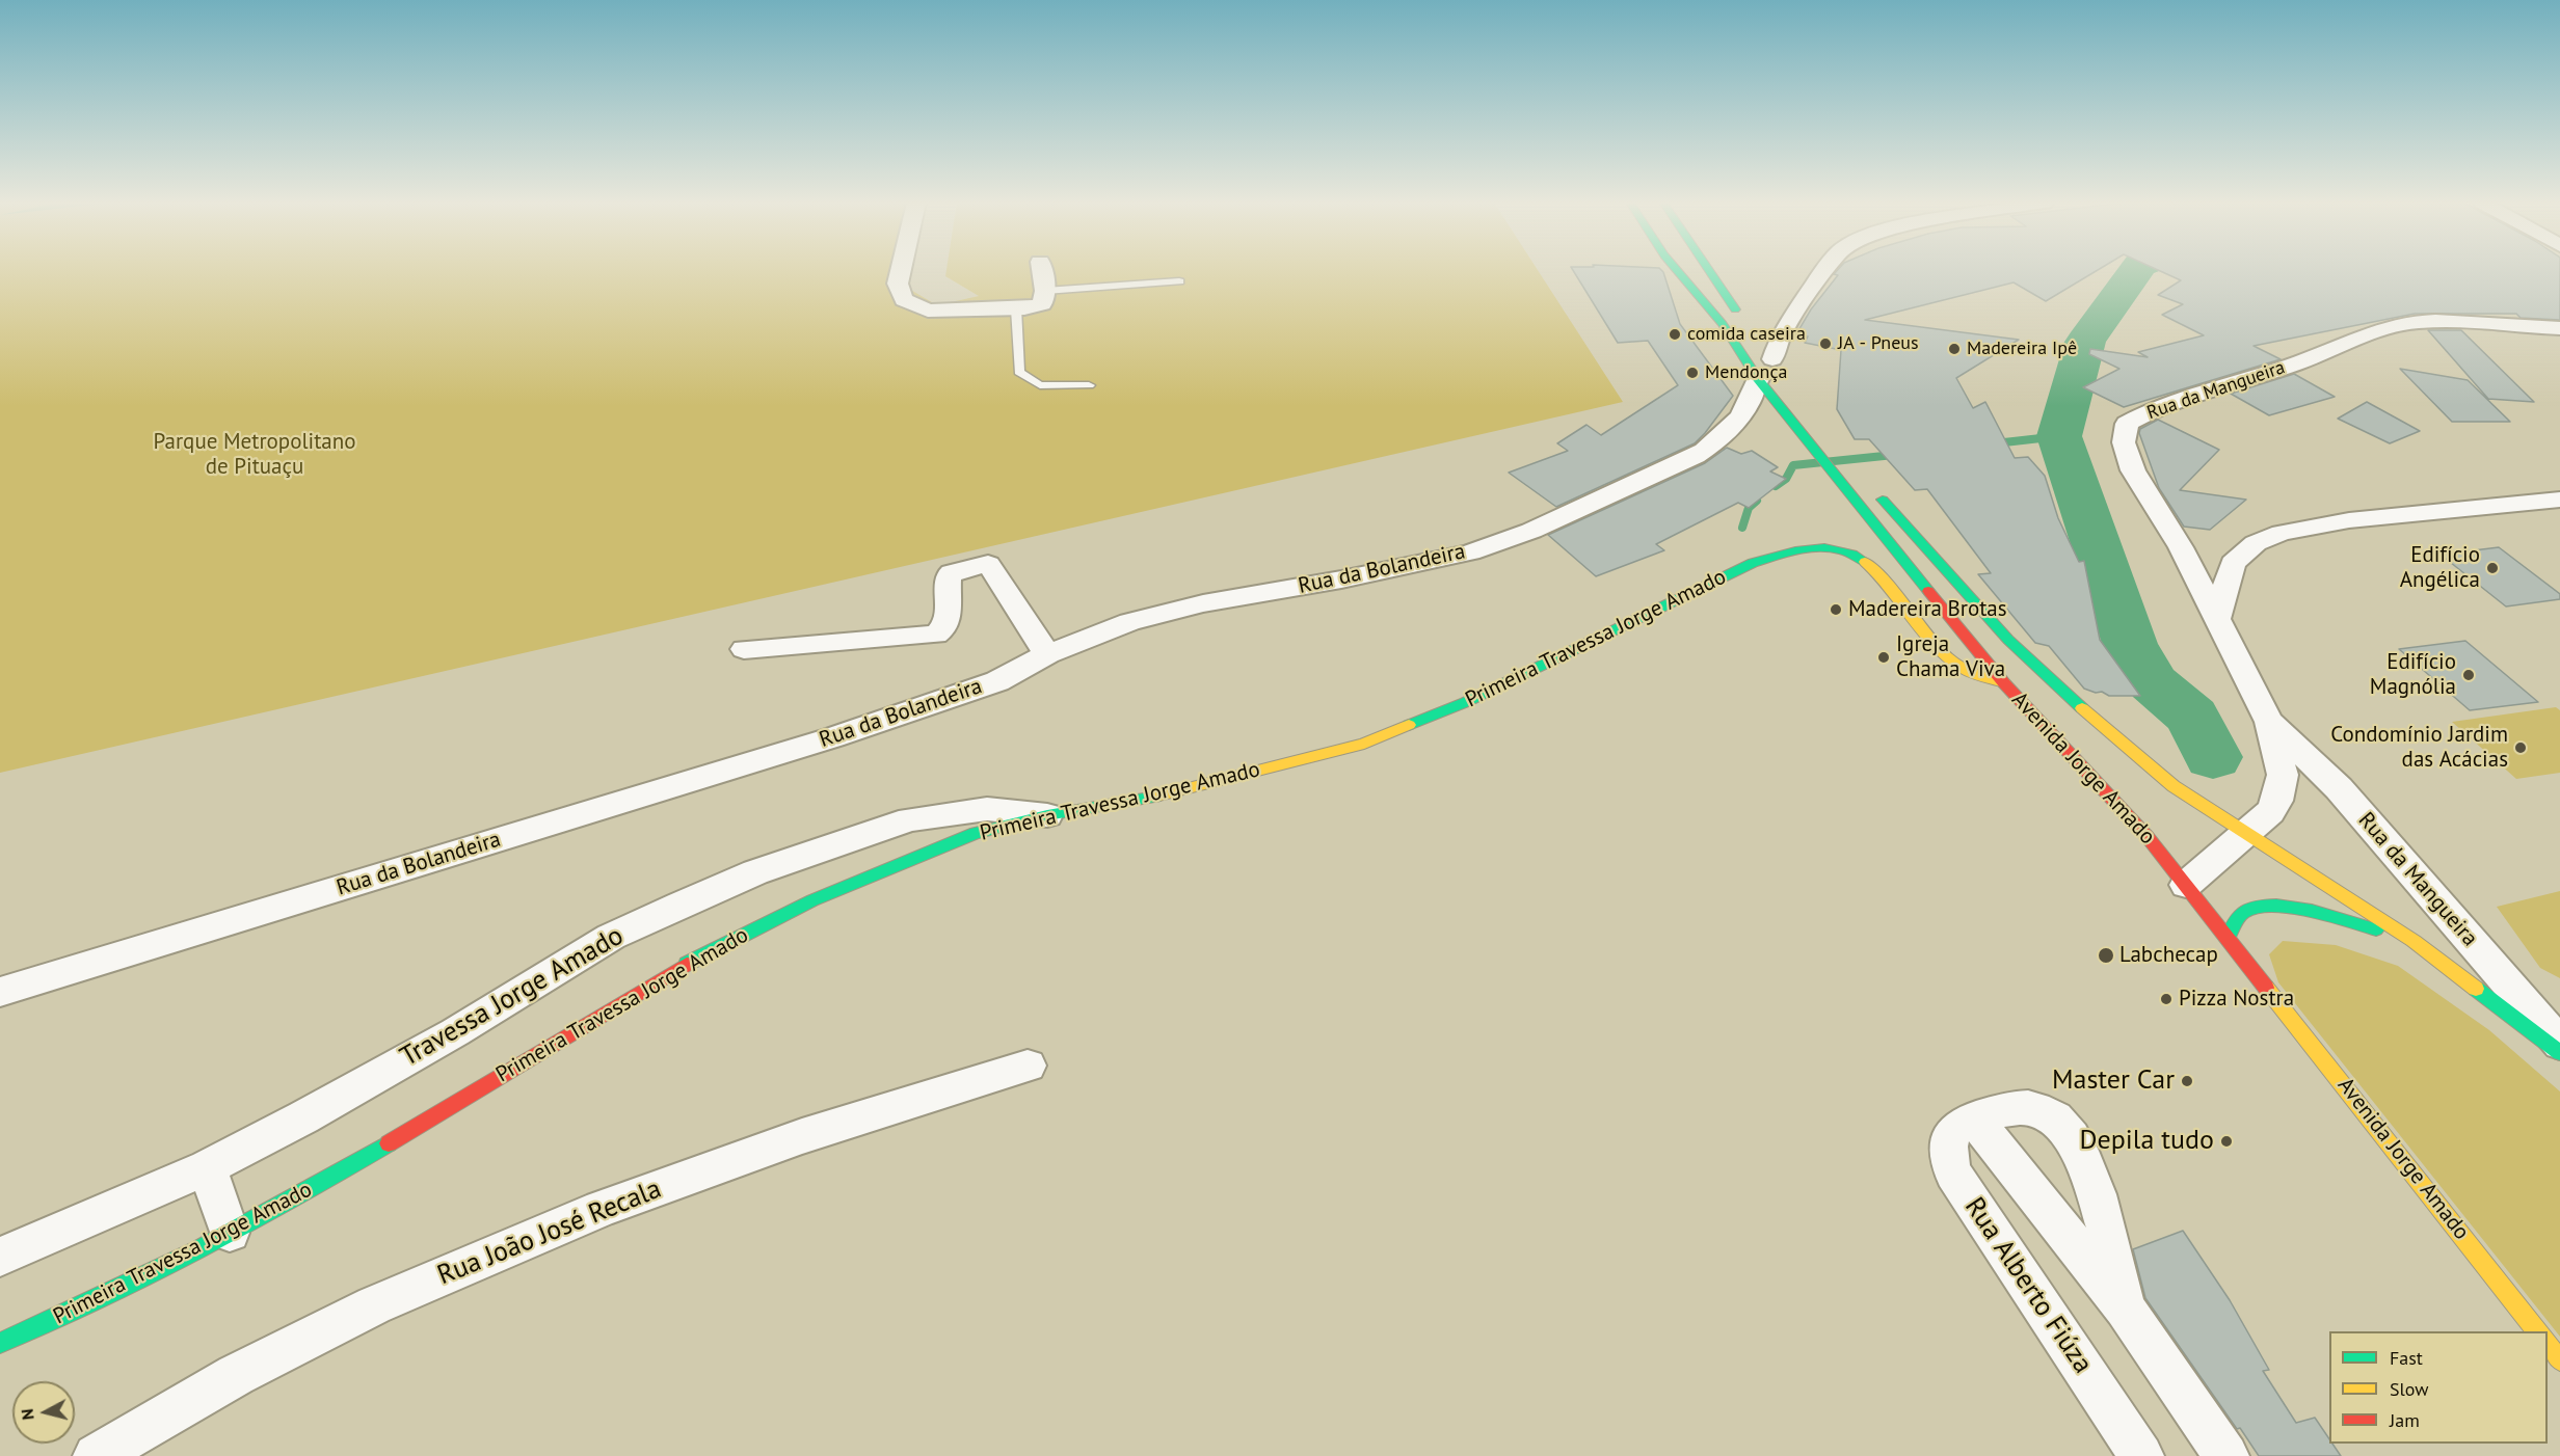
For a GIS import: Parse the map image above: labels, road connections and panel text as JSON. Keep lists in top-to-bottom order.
{
  "streets": {
    "main road": ["Primeira Travessa Jorge Amado", "Avenida Jorge Amado"],
    "street": [
      "Rua da Mangueira",
      "Rua da Bolandeira",
      "Travessa Jorge Amado",
      "Rua João José Recala",
      "Rua Alberto Fiúza"
    ]
  },
  "crossings": [
    ["Rua da Mangueira", "Avenida Jorge Amado"],
    ["Rua da Bolandeira", "Avenida Jorge Amado"],
    ["Primeira Travessa Jorge Amado", "Avenida Jorge Amado"],
    ["Primeira Travessa Jorge Amado", "Travessa Jorge Amado"]
  ],
  "parks": ["Parque Metropolitano de Pituaçu"],
  "places": [
    "comida caseira",
    "JA - Pneus",
    "Madereira Ipê",
    "Mendonça",
    "Edifício Angélica",
    "Madereira Brotas",
    "Igreja Chama Viva",
    "Edifício Magnólia",
    "Condomínio Jardim das Acácias",
    "Labchecap",
    "Pizza Nostra",
    "Master Car",
    "Depila tudo"
  ],
  "legend": ["Fast", "Slow", "Jam"],
  "north": "left"
}
